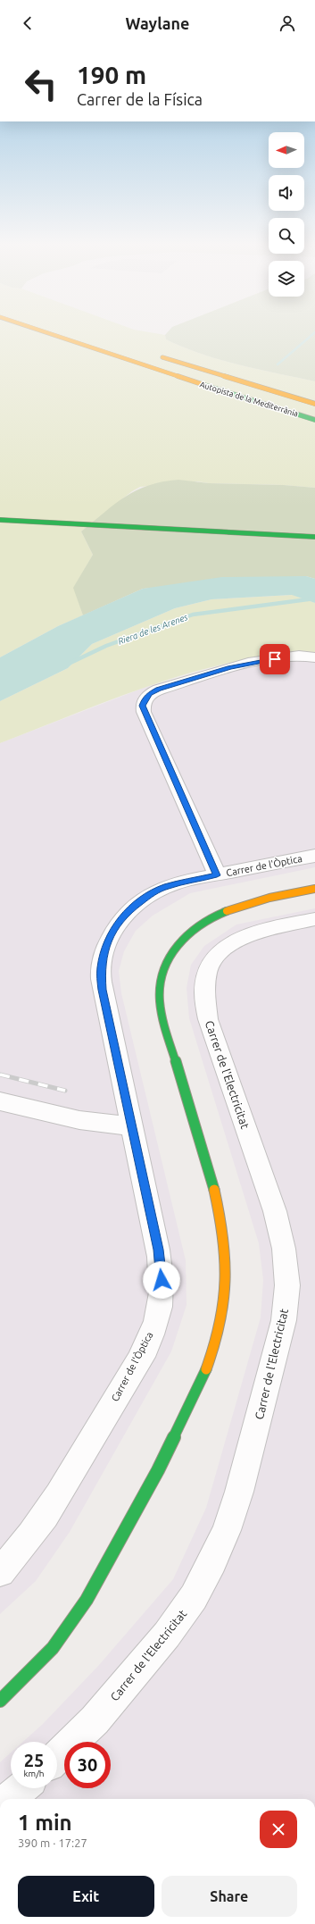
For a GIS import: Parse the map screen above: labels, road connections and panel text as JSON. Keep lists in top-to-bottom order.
{
  "streets": {
    "main road": ["Autopista de la Mediterrània"],
    "street": ["Carrer de l'Òptica", "Carrer de l'Electricitat"]
  },
  "water": ["Riera de les Arenes"],
  "north": "left",
  "page": {
    "header": "Waylane",
    "turn": ["190 m", "Carrer de la Física"],
    "speed": "25 km/h",
    "limit": "30",
    "heading": ["1 min", "390 m · 17:27"],
    "buttons": ["Exit", "Share"]
  }
}
